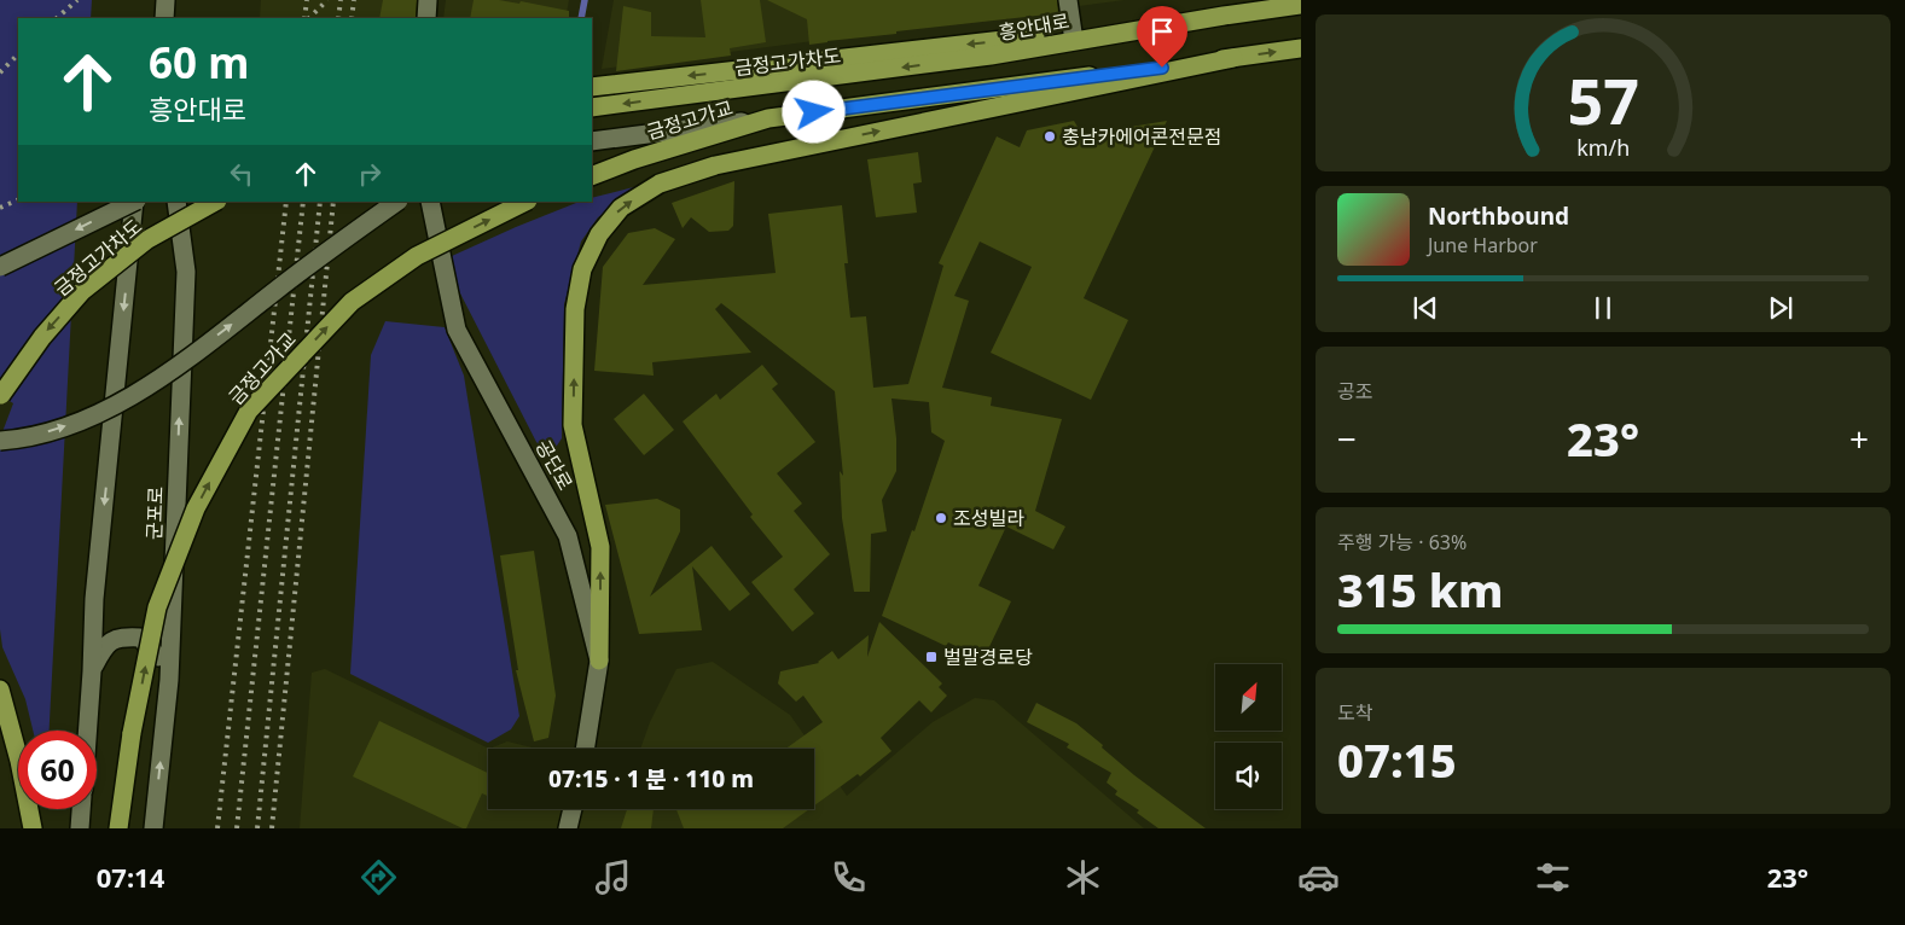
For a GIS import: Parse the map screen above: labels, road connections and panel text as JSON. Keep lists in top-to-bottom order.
{
  "streets": {
    "main road": ["흥안대로", "금정고가차도", "금정고가교"],
    "street": ["공단로", "군포로"]
  },
  "crossings": [
    ["흥안대로", "금정고가차도"]
  ],
  "one_way": ["금정고가교"],
  "places": {
    "other": ["충남카에어콘전문점", "조성빌라"],
    "transit": ["벌말경로당"]
  },
  "north": "top right",
  "page": {
    "turn": ["60 m", "흥안대로"],
    "song": ["Northbound", "June Harbor"],
    "tile": [
      "공조",
      ["주행 가능 · 63%", "315 km"],
      ["도착", "07:15"]
    ],
    "heat": ["−", "23°", "+"],
    "limit": "60",
    "trip": "07:15 · 1 분 · 110 m",
    "tabs": ["07:14", "23°"],
    "gauge": ["57", "km/h"]
  }
}
